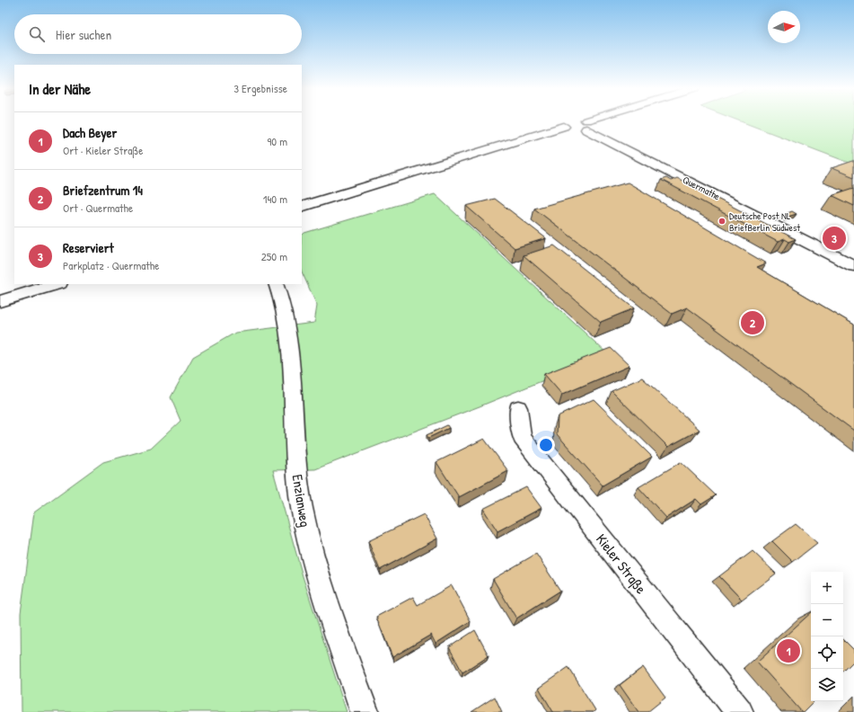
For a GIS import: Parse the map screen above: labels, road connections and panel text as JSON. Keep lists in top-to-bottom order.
{
  "streets": {
    "main road": ["Quermathe"],
    "street": ["Enzianweg", "Kieler Straße"]
  },
  "places": ["Deutsche Post NL BriefBerlin Südwest"],
  "north": "right",
  "page": {
    "search": "Hier suchen",
    "heading": ["In der Nähe", "3 Ergebnisse"],
    "list": [
      {
        "mark": "1",
        "name": "Dach Beyer",
        "note": "Ort · Kieler Straße",
        "value": "90 m"
      },
      {
        "mark": "2",
        "name": "Briefzentrum 14",
        "note": "Ort · Quermathe",
        "value": "140 m"
      },
      {
        "mark": "3",
        "name": "Reserviert",
        "note": "Parkplatz · Quermathe",
        "value": "250 m"
      }
    ],
    "pins": ["3", "2", "1"],
    "map_buttons": ["+", "−"]
  }
}
